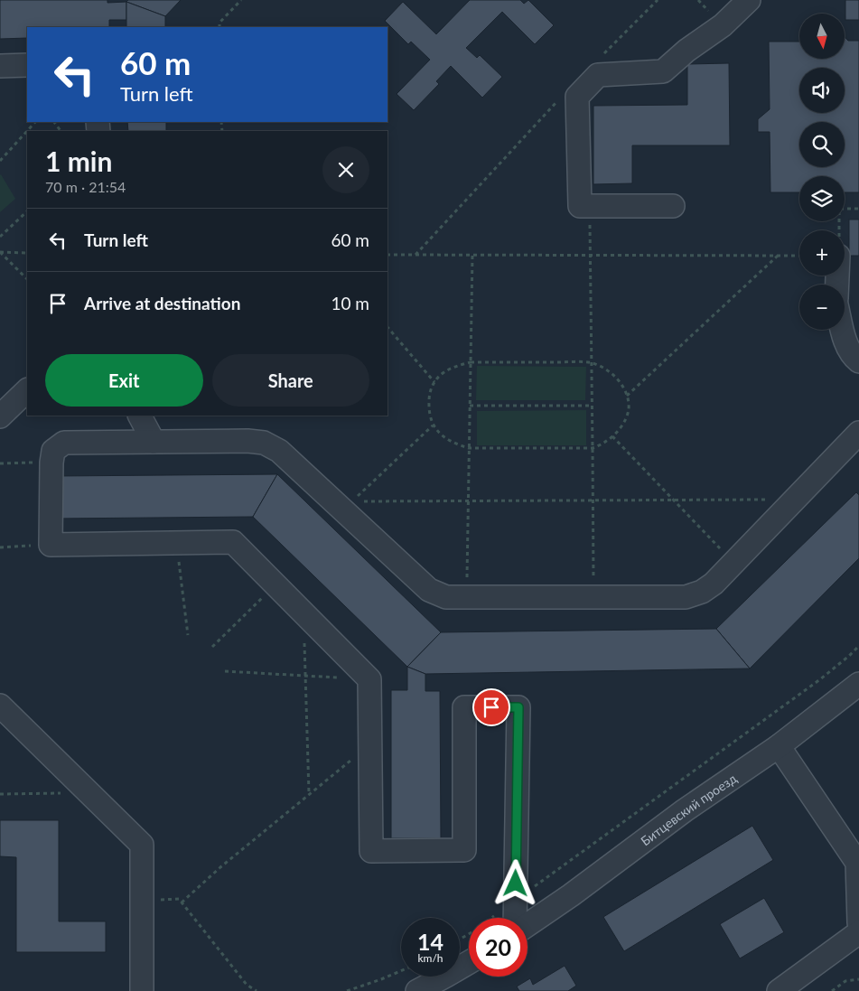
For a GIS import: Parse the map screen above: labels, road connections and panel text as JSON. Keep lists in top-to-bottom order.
{
  "streets": {
    "street": ["Битцевский проезд"]
  },
  "north": "bottom",
  "page": {
    "map_buttons": ["+", "−"],
    "turn": ["60 m", "Turn left"],
    "heading": ["1 min", "70 m · 21:54"],
    "list": [
      {
        "name": "Turn left",
        "value": "60 m"
      },
      {
        "name": "Arrive at destination",
        "value": "10 m"
      }
    ],
    "buttons": ["Exit", "Share"],
    "speed": "14 km/h",
    "limit": "20"
  }
}
